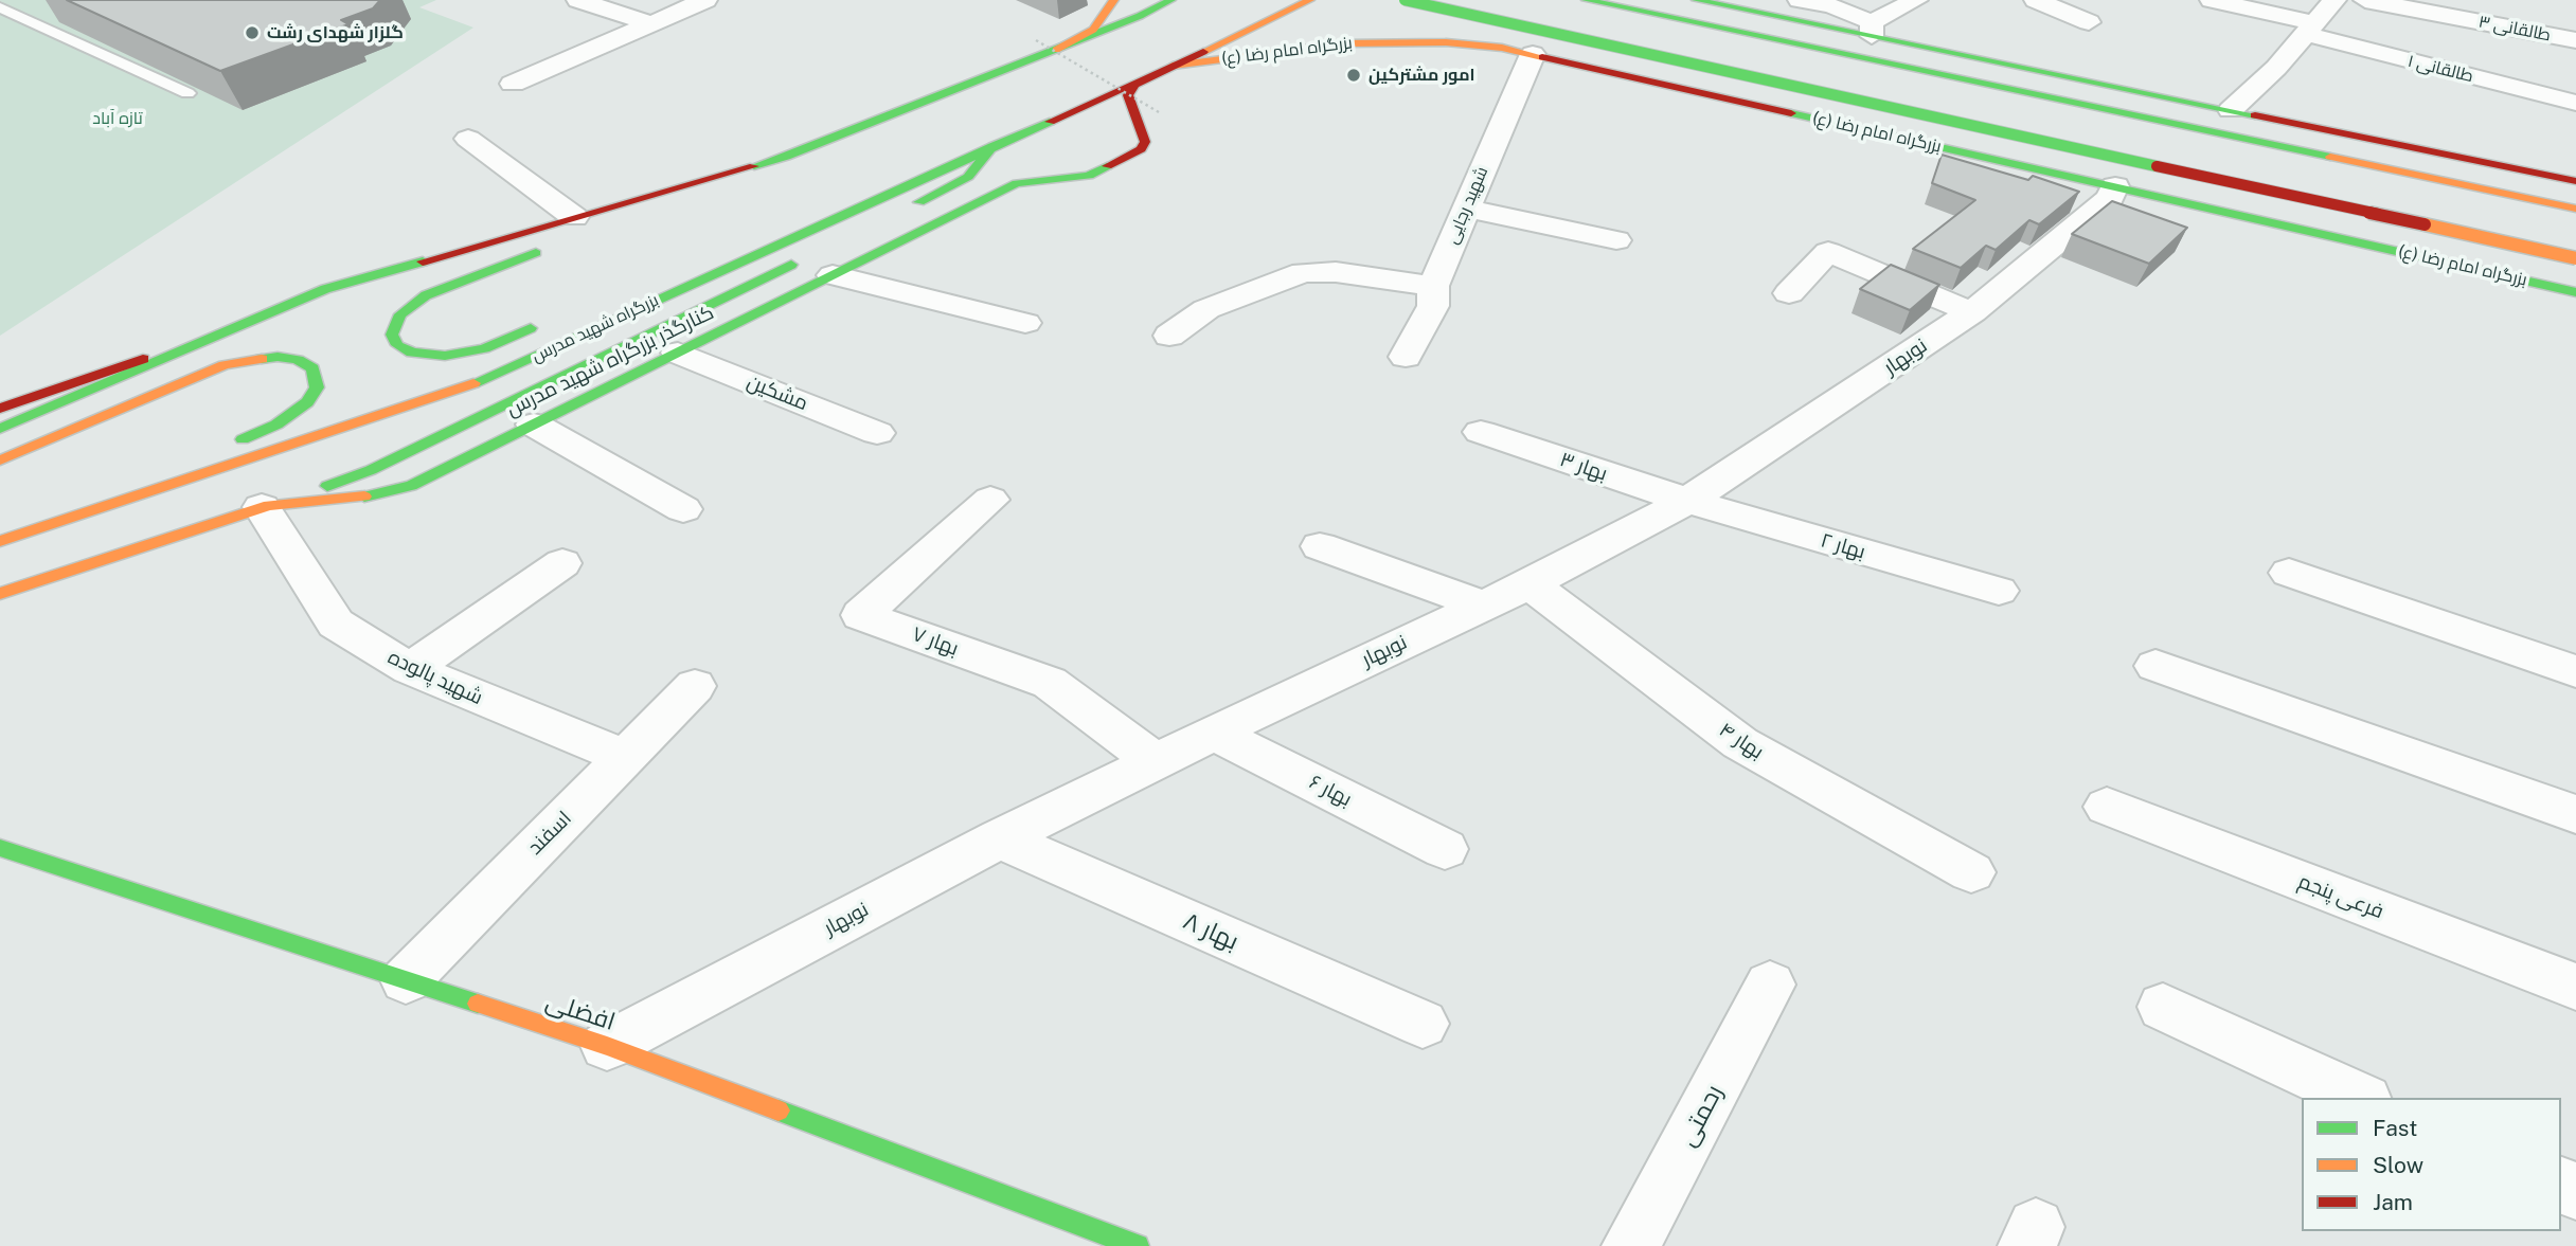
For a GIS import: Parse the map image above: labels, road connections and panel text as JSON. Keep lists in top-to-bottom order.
{
  "streets": {
    "main road": [
      "بزرگراه امام رضا (ع)",
      "بزرگراه شهید مدرس",
      "کنارگذر بزرگراه شهید مدرس",
      "افضلی"
    ],
    "street": [
      "طالقانی ۳",
      "طالقانی ۱",
      "شهید رجایی",
      "نوبهار",
      "مشکین",
      "بهار ۳",
      "بهار ۲",
      "بهار ۷",
      "شهید پالوده",
      "بهار ۴",
      "بهار ۶",
      "اسفند",
      "فرعی پنجم",
      "بهار ۸",
      "رحمتی"
    ]
  },
  "crossings": [
    ["بزرگراه امام رضا (ع)", "شهید رجایی"],
    ["بزرگراه امام رضا (ع)", "بزرگراه شهید مدرس"],
    ["بزرگراه امام رضا (ع)", "نوبهار"],
    ["بزرگراه شهید مدرس", "کنارگذر بزرگراه شهید مدرس"],
    ["نوبهار", "بهار ۳"],
    ["نوبهار", "بهار ۲"],
    ["نوبهار", "بهار ۷"],
    ["نوبهار", "بهار ۴"],
    ["نوبهار", "بهار ۶"],
    ["نوبهار", "بهار ۸"],
    ["نوبهار", "افضلی"],
    ["کنارگذر بزرگراه شهید مدرس", "مشکین"],
    ["کنارگذر بزرگراه شهید مدرس", "شهید پالوده"],
    ["بهار ۳", "بهار ۲"],
    ["شهید پالوده", "اسفند"],
    ["اسفند", "افضلی"]
  ],
  "parks": ["تازه آباد"],
  "places": ["گلزار شهدای رشت", "امور مشترکین"],
  "legend": ["Fast", "Slow", "Jam"]
}
